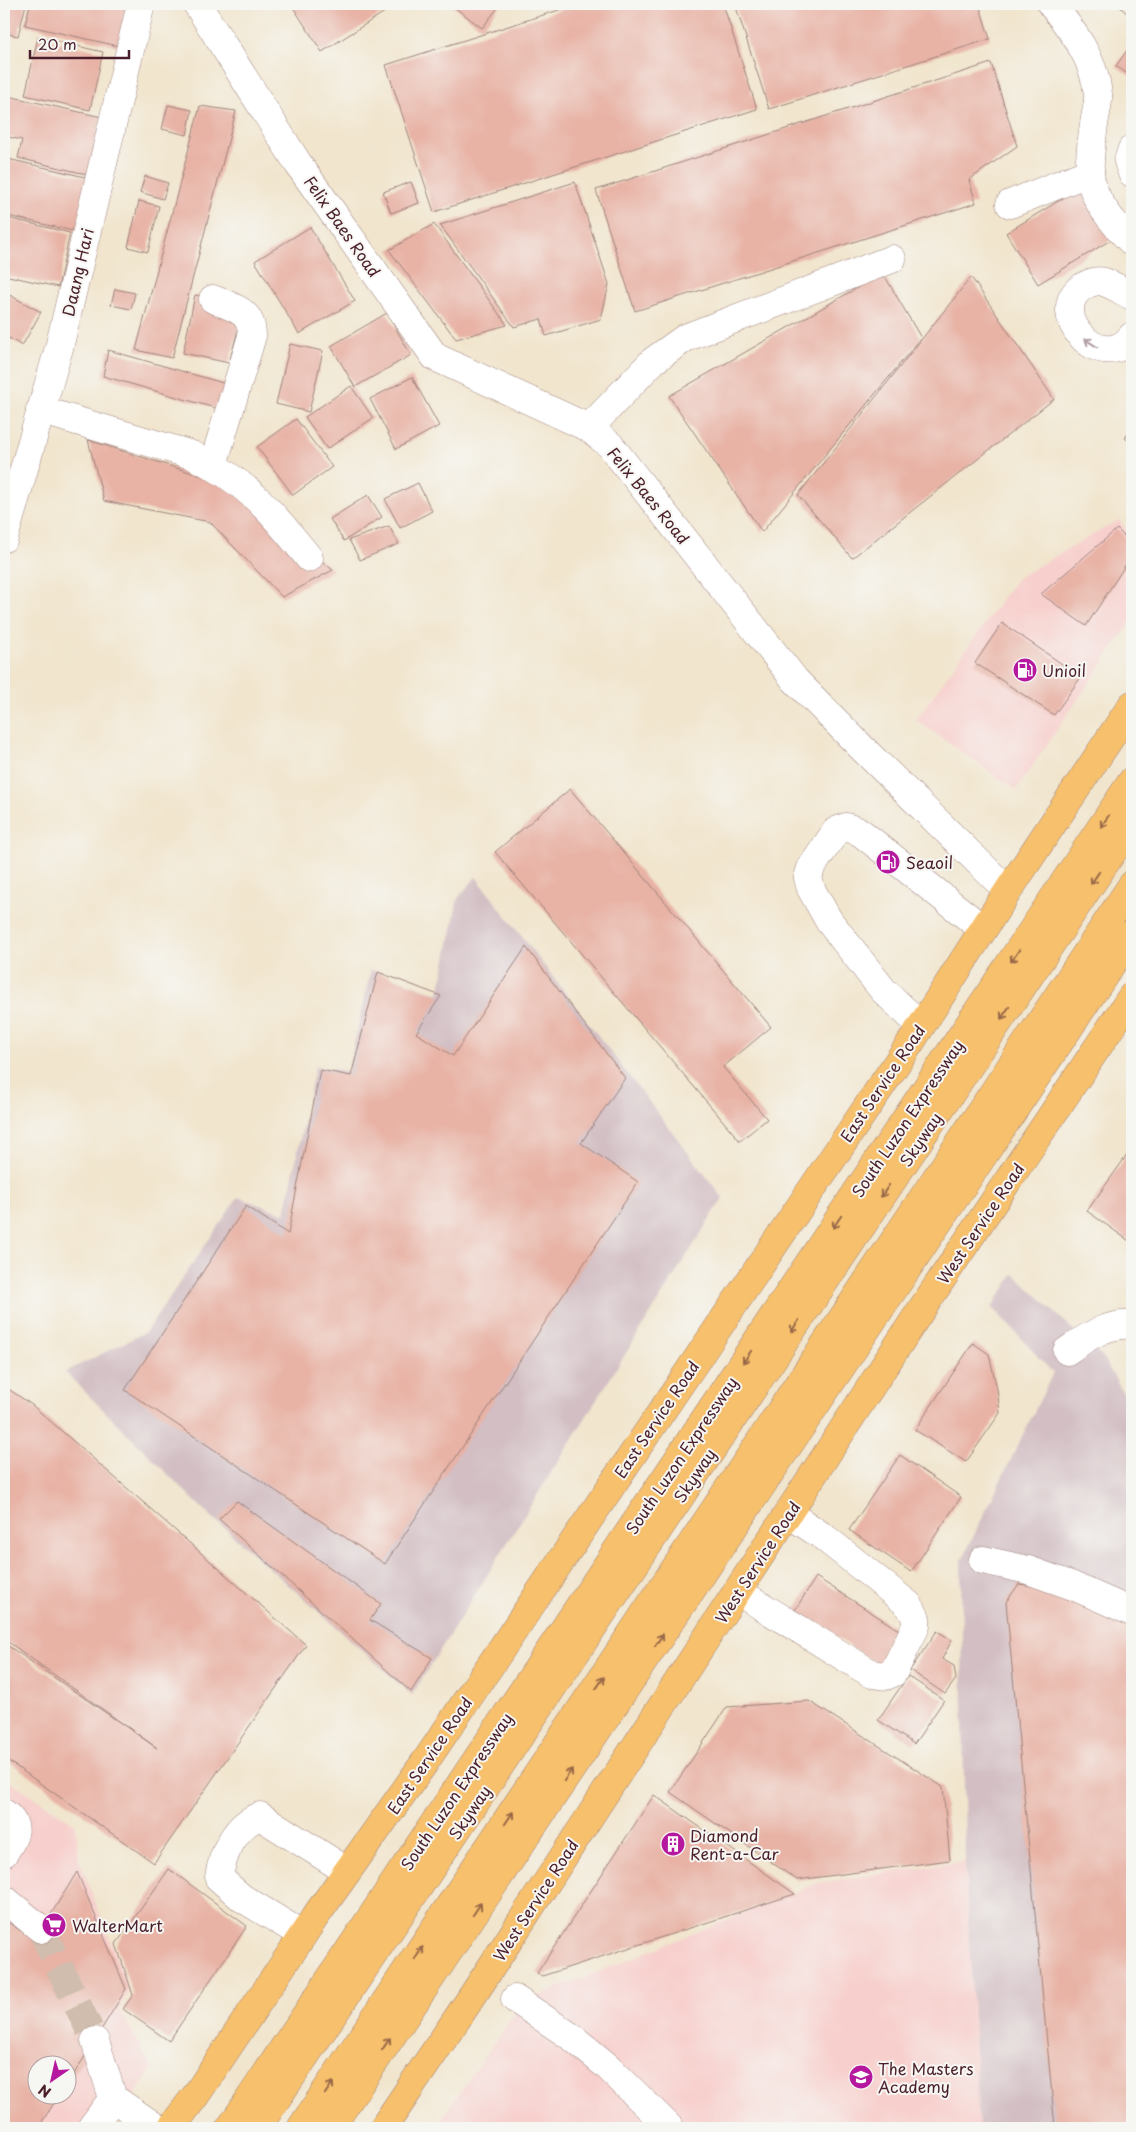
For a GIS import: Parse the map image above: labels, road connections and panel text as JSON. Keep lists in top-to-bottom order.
{
  "streets": {
    "main road": [
      "East Service Road",
      "South Luzon Expressway",
      "Skyway",
      "West Service Road"
    ],
    "street": ["Felix Baes Road", "Daang Hari"]
  },
  "crossings": [
    ["Felix Baes Road", "East Service Road"]
  ],
  "places": {
    "fuel station": ["Unioil", "Seaoil"],
    "building": ["Diamond Rent-a-Car"],
    "supermarket": ["WalterMart"],
    "school or university": ["The Masters Academy"]
  },
  "scale_bar": "20 m",
  "north": "bottom left"
}
